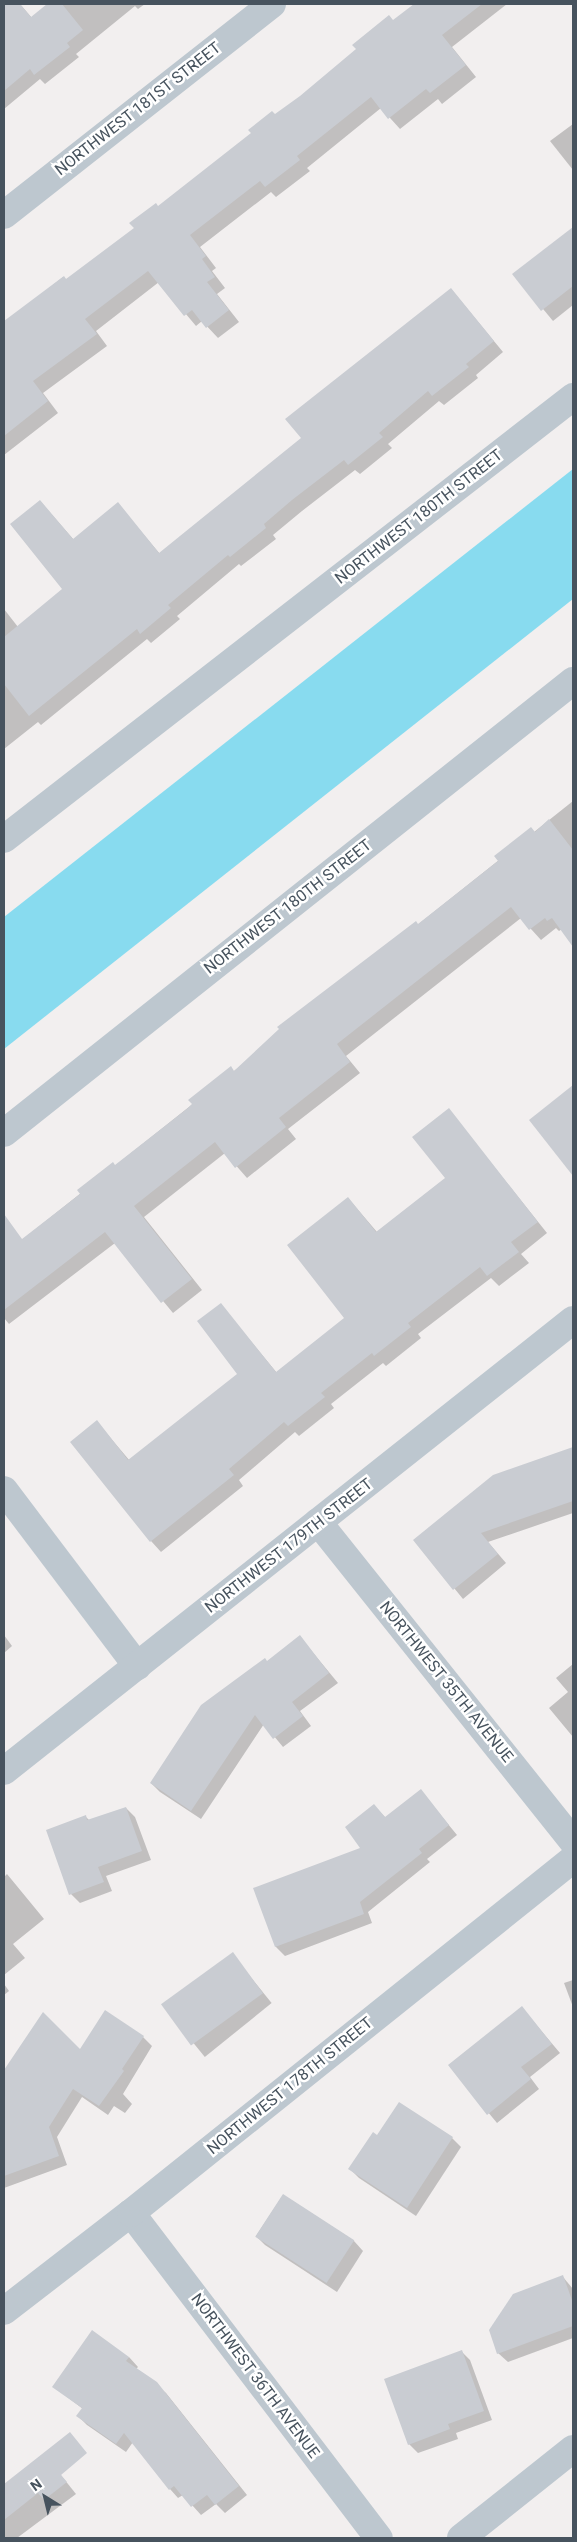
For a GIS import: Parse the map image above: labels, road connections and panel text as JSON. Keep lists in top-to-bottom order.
{
  "streets": {
    "street": [
      "NORTHWEST 181ST STREET",
      "NORTHWEST 180TH STREET",
      "NORTHWEST 179TH STREET",
      "NORTHWEST 35TH AVENUE",
      "NORTHWEST 178TH STREET",
      "NORTHWEST 36TH AVENUE"
    ]
  },
  "crossings": [
    ["NORTHWEST 179TH STREET", "NORTHWEST 35TH AVENUE"],
    ["NORTHWEST 178TH STREET", "NORTHWEST 36TH AVENUE"]
  ],
  "north": "top left"
}
